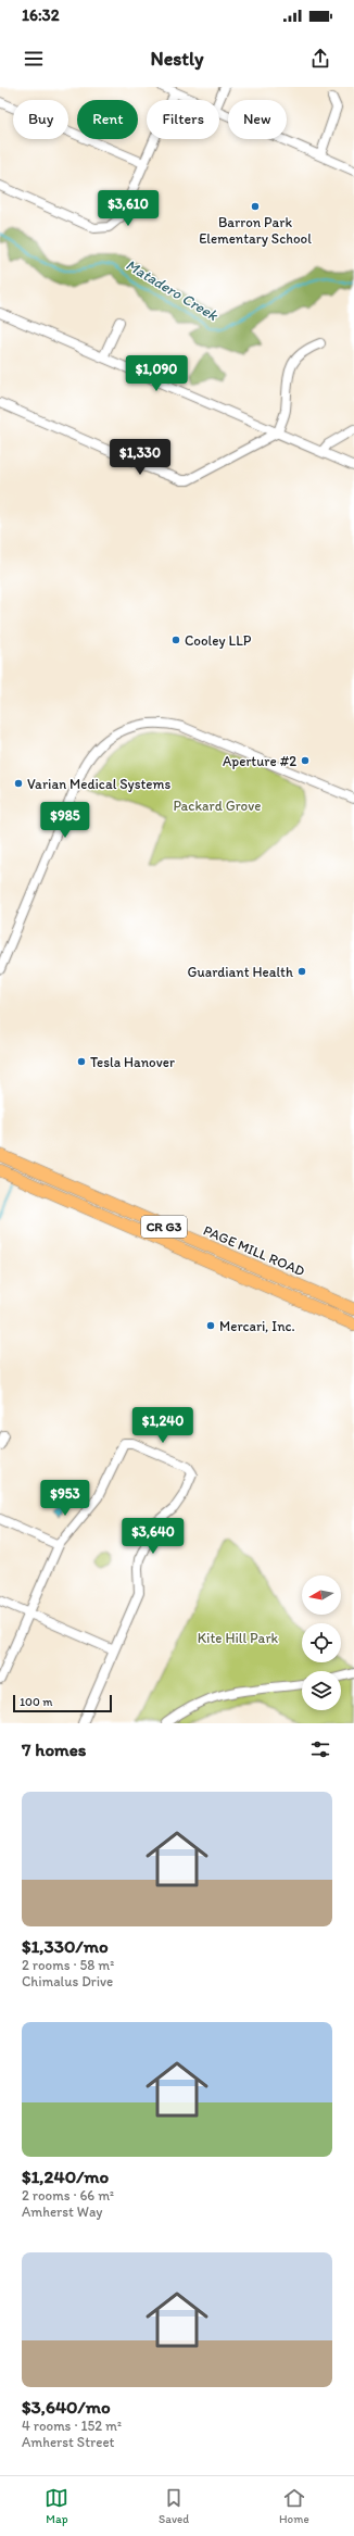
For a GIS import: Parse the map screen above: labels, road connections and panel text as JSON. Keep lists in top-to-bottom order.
{
  "streets": {
    "main road": ["CR G3", "PAGE MILL ROAD"]
  },
  "water": ["Matadero Creek"],
  "parks": ["Packard Grove", "Kite Hill Park"],
  "places": [
    "Barron Park Elementary School",
    "Cooley LLP",
    "Aperture #2",
    "Varian Medical Systems",
    "Guardiant Health",
    "Tesla Hanover",
    "Mercari, Inc."
  ],
  "scale_bar": "100 m",
  "north": "left",
  "page": {
    "status": "16:32",
    "header": "Nestly",
    "chip": [
      "Buy",
      "Rent",
      "Filters",
      "New"
    ],
    "price": [
      "$3,610",
      "$1,090",
      "$1,330",
      "$985",
      "$1,240",
      "$953",
      "$3,640"
    ],
    "scale": "100 m",
    "heading": "7 homes",
    "list": [
      {
        "name": "$1,330/mo",
        "note": "2 rooms · 58 m² · Chimalus Drive"
      },
      {
        "name": "$1,240/mo",
        "note": "2 rooms · 66 m² · Amherst Way"
      },
      {
        "name": "$3,640/mo",
        "note": "4 rooms · 152 m² · Amherst Street"
      }
    ],
    "tabs": ["Map", "Saved", "Home"]
  }
}
